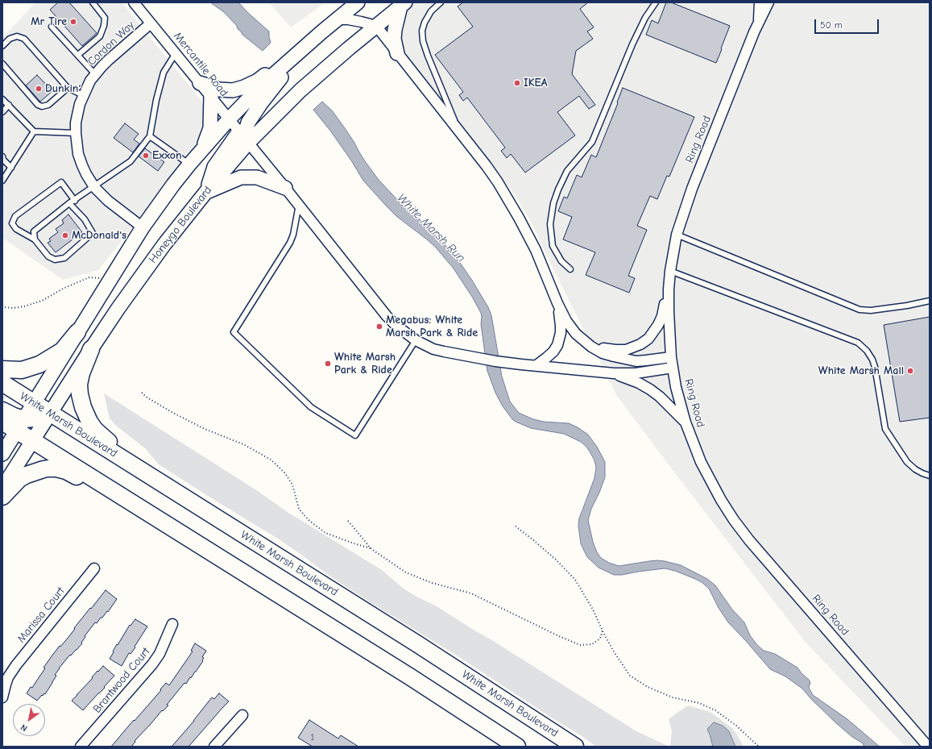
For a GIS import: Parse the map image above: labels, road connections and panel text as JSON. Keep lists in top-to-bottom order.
{
  "streets": {
    "highway": ["White Marsh Boulevard"],
    "main road": ["Honeygo Boulevard"],
    "street": [
      "Cordon Way",
      "Mercantile Road",
      "Ring Road",
      "Marissa Court",
      "Brantwood Court"
    ]
  },
  "crossings": [
    ["Cordon Way", "Mercantile Road"],
    ["Honeygo Boulevard", "White Marsh Boulevard"]
  ],
  "water": ["White Marsh Run"],
  "places": [
    "Mr Tire",
    "IKEA",
    "Dunkin'",
    "Exxon",
    "McDonald's",
    "Megabus: White Marsh Park & Ride",
    "White Marsh Park & Ride",
    "White Marsh Mall"
  ],
  "house_numbers": ["1"],
  "scale_bar": "50 m",
  "north": "bottom left"
}
